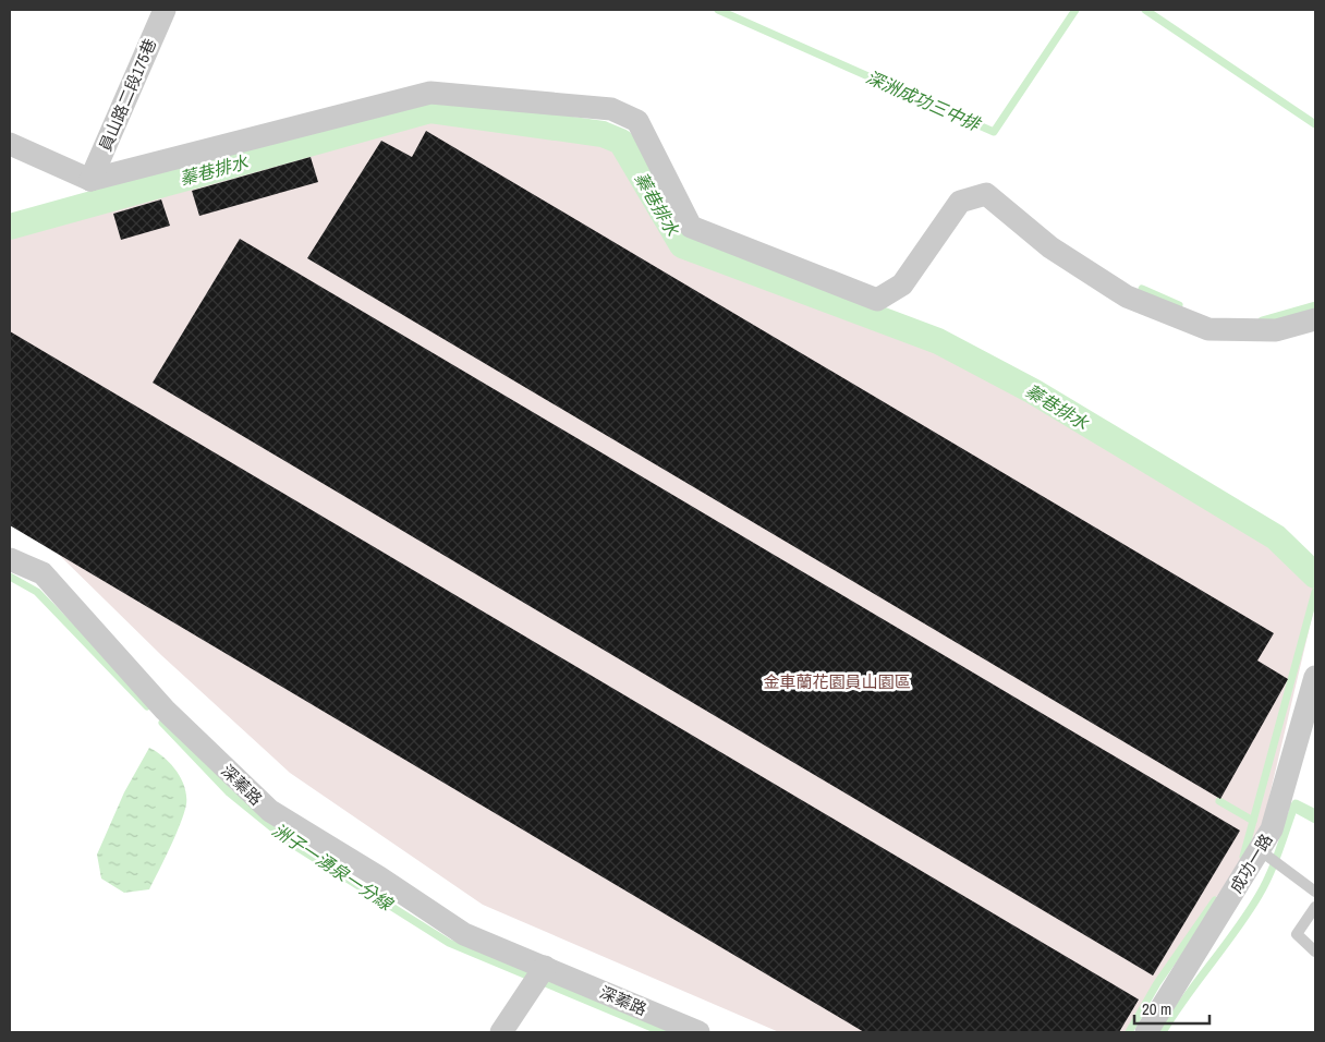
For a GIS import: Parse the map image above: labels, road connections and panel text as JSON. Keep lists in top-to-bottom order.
{
  "streets": {
    "street": ["員山路二段175巷", "深蓁路", "成功一路"]
  },
  "water": ["深洲成功三中排", "蓁巷排水", "洲子一湧泉一分線"],
  "parks": ["金車蘭花園員山園區"],
  "scale_bar": "20 m"
}
